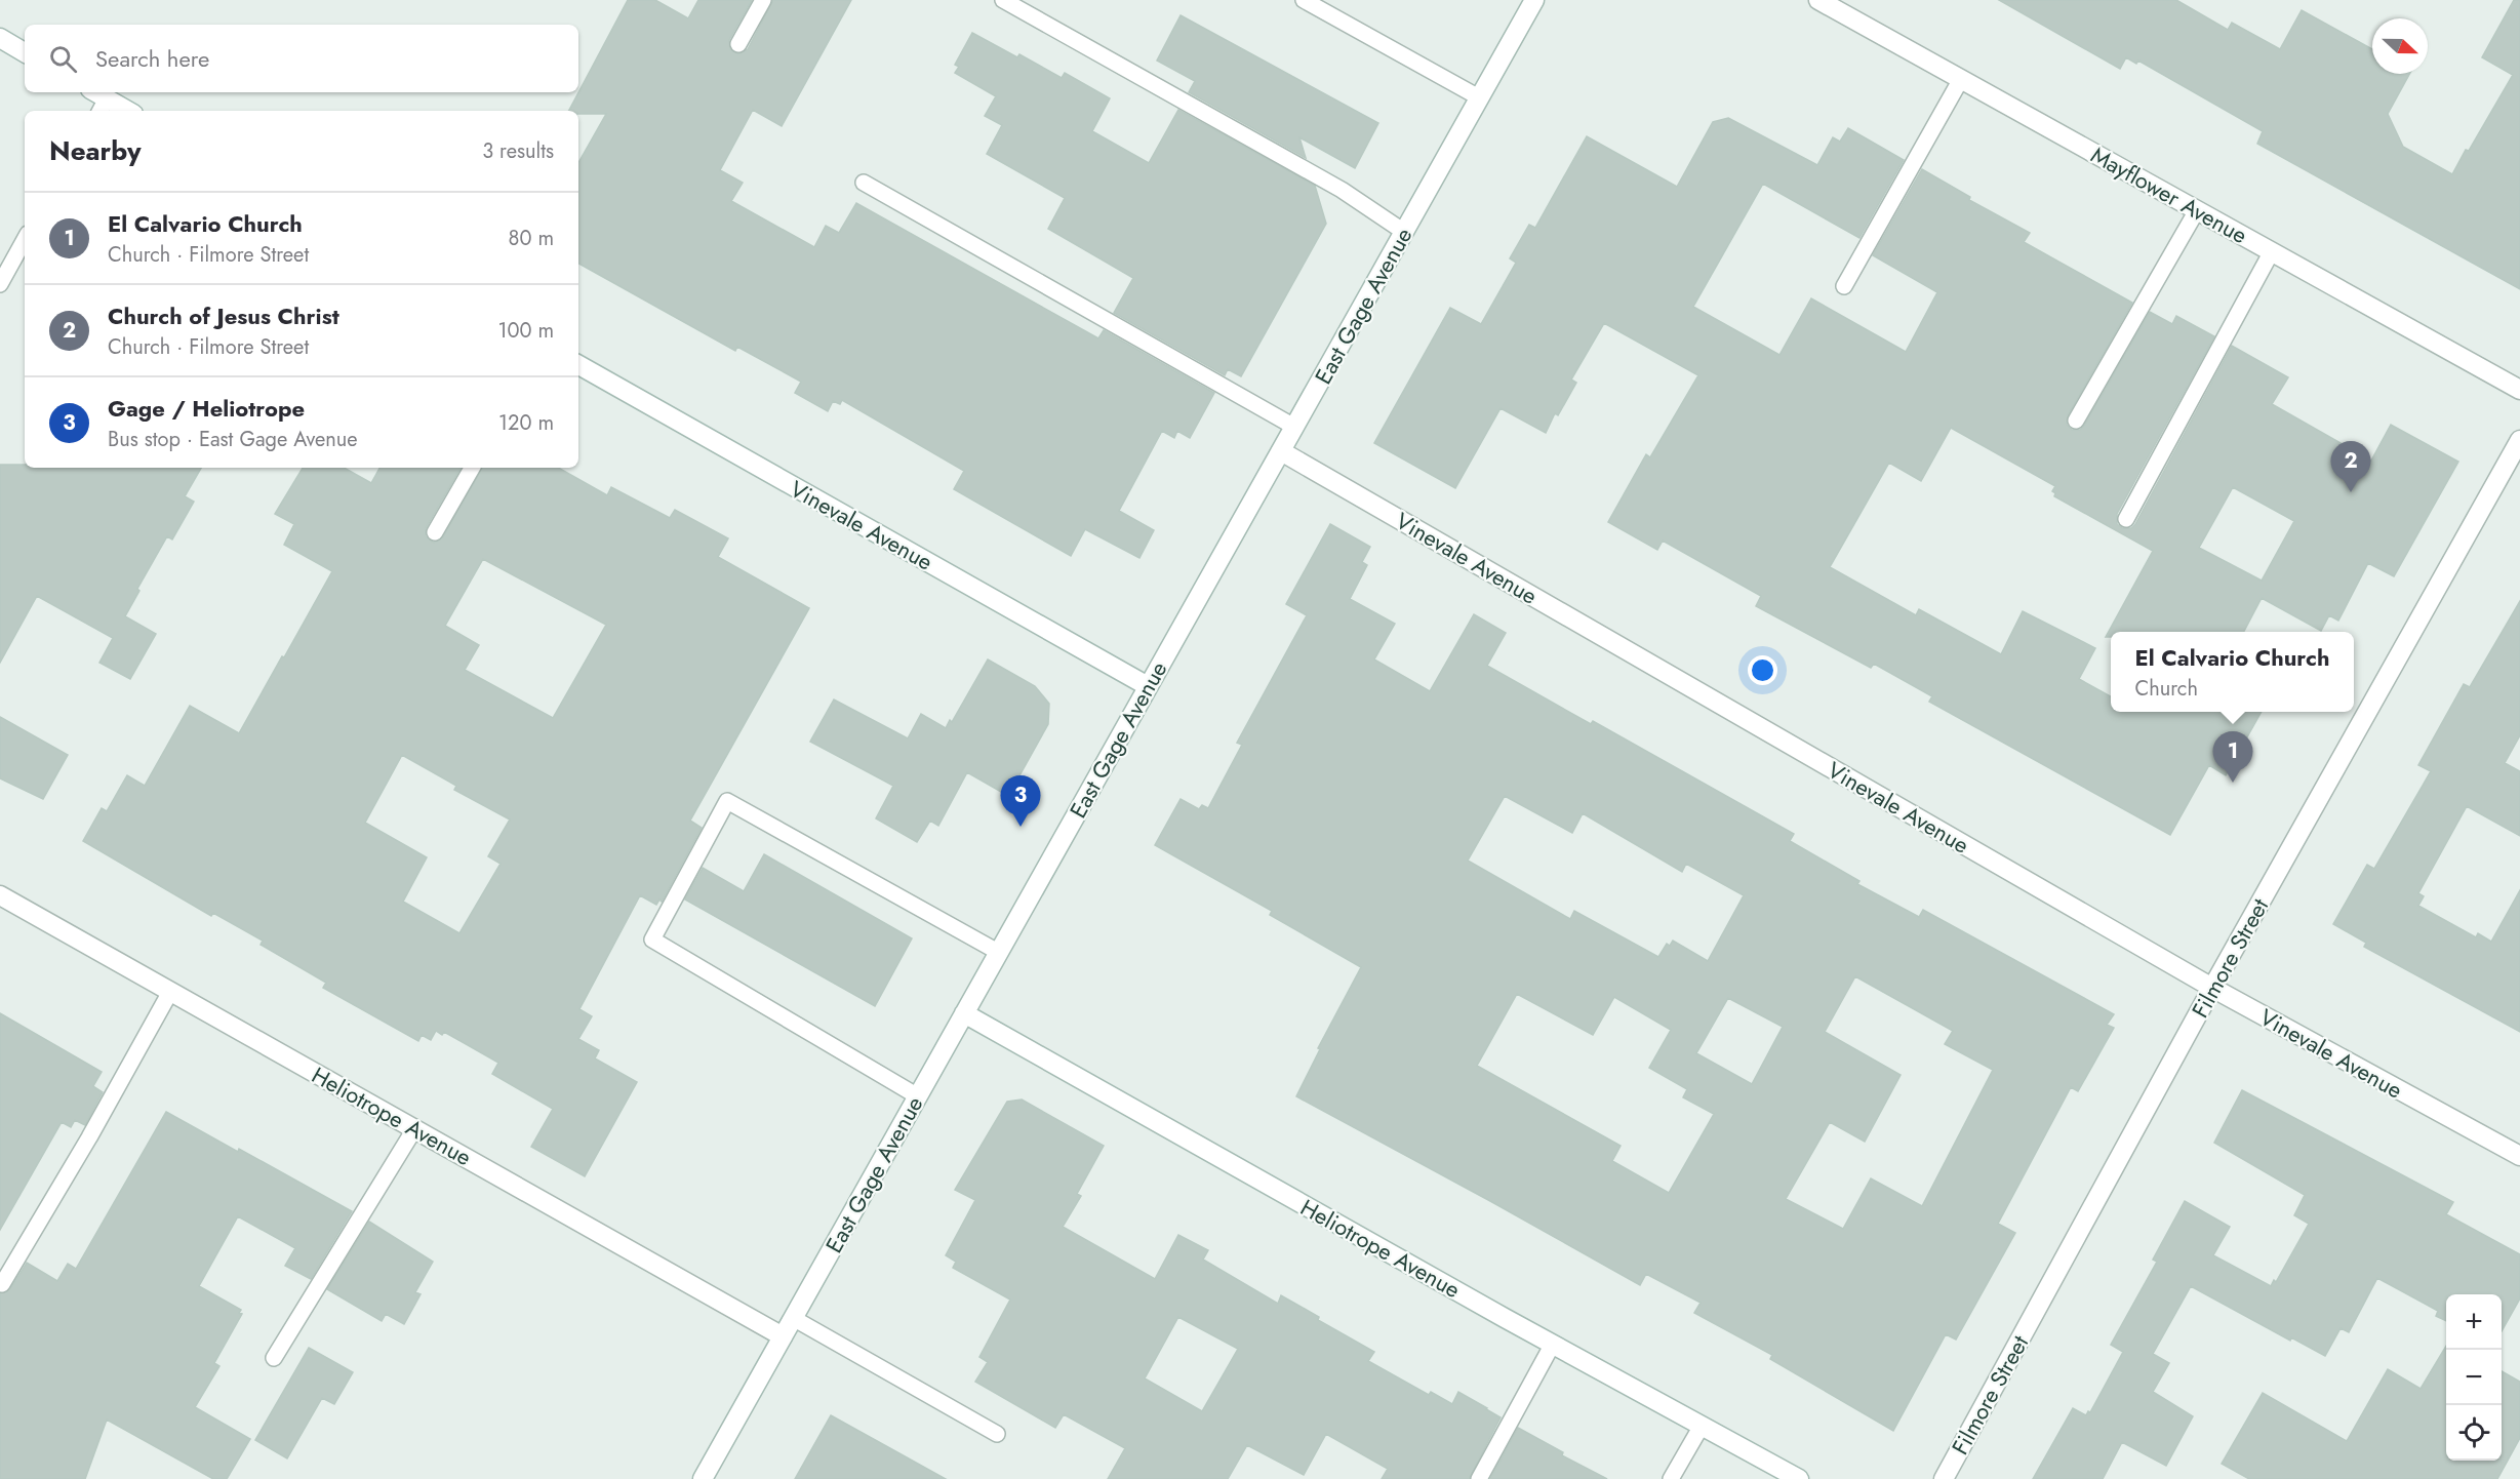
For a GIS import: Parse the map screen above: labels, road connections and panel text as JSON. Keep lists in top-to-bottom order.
{
  "streets": {
    "street": [
      "Mayflower Avenue",
      "East Gage Avenue",
      "Vinevale Avenue",
      "Filmore Street",
      "Heliotrope Avenue"
    ]
  },
  "crossings": [
    ["East Gage Avenue", "Vinevale Avenue"],
    ["East Gage Avenue", "Heliotrope Avenue"],
    ["Vinevale Avenue", "Filmore Street"]
  ],
  "north": "right",
  "page": {
    "search": "Search here",
    "heading": ["Nearby", "3 results"],
    "list": [
      {
        "mark": "1",
        "name": "El Calvario Church",
        "note": "Church · Filmore Street",
        "value": "80 m"
      },
      {
        "mark": "2",
        "name": "Church of Jesus Christ",
        "note": "Church · Filmore Street",
        "value": "100 m"
      },
      {
        "mark": "3",
        "name": "Gage / Heliotrope",
        "note": "Bus stop · East Gage Avenue",
        "value": "120 m"
      }
    ],
    "pins": ["2", "1", "3"],
    "popup": ["El Calvario Church", "Church"],
    "map_buttons": ["+", "−"]
  }
}
